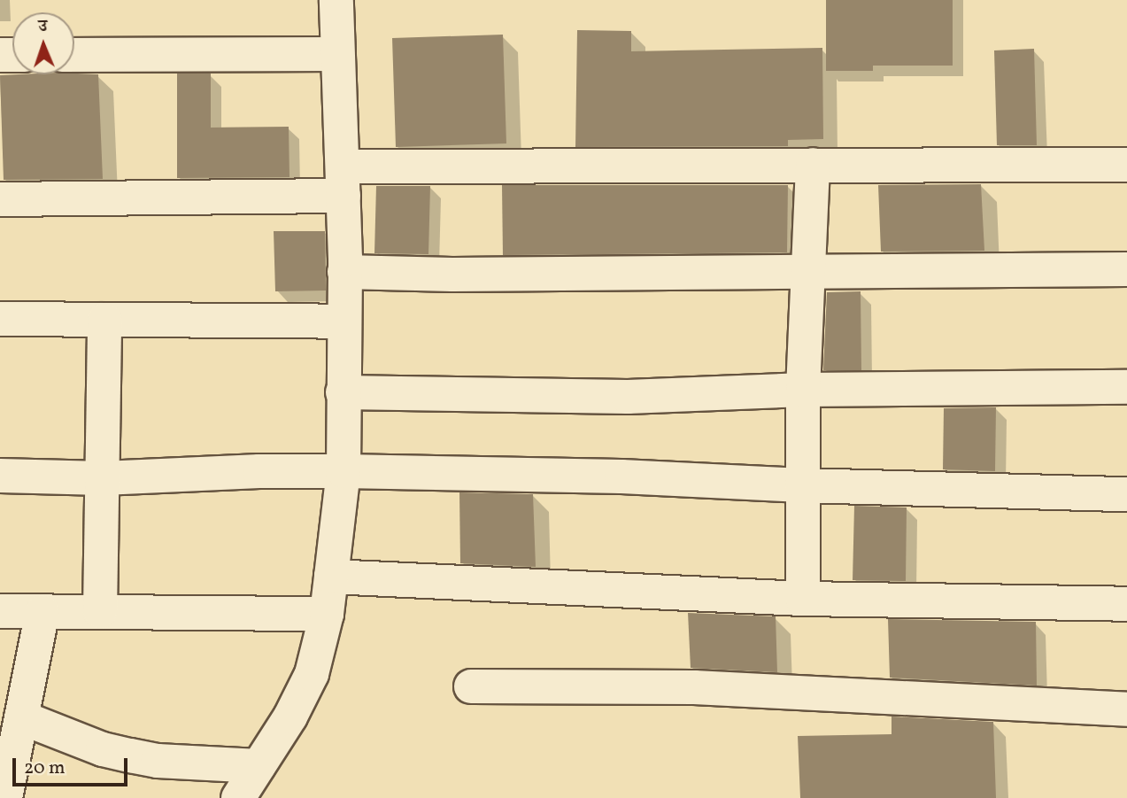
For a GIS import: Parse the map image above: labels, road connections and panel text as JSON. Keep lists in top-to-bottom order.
{
  "scale_bar": "20 m",
  "north": "top"
}
